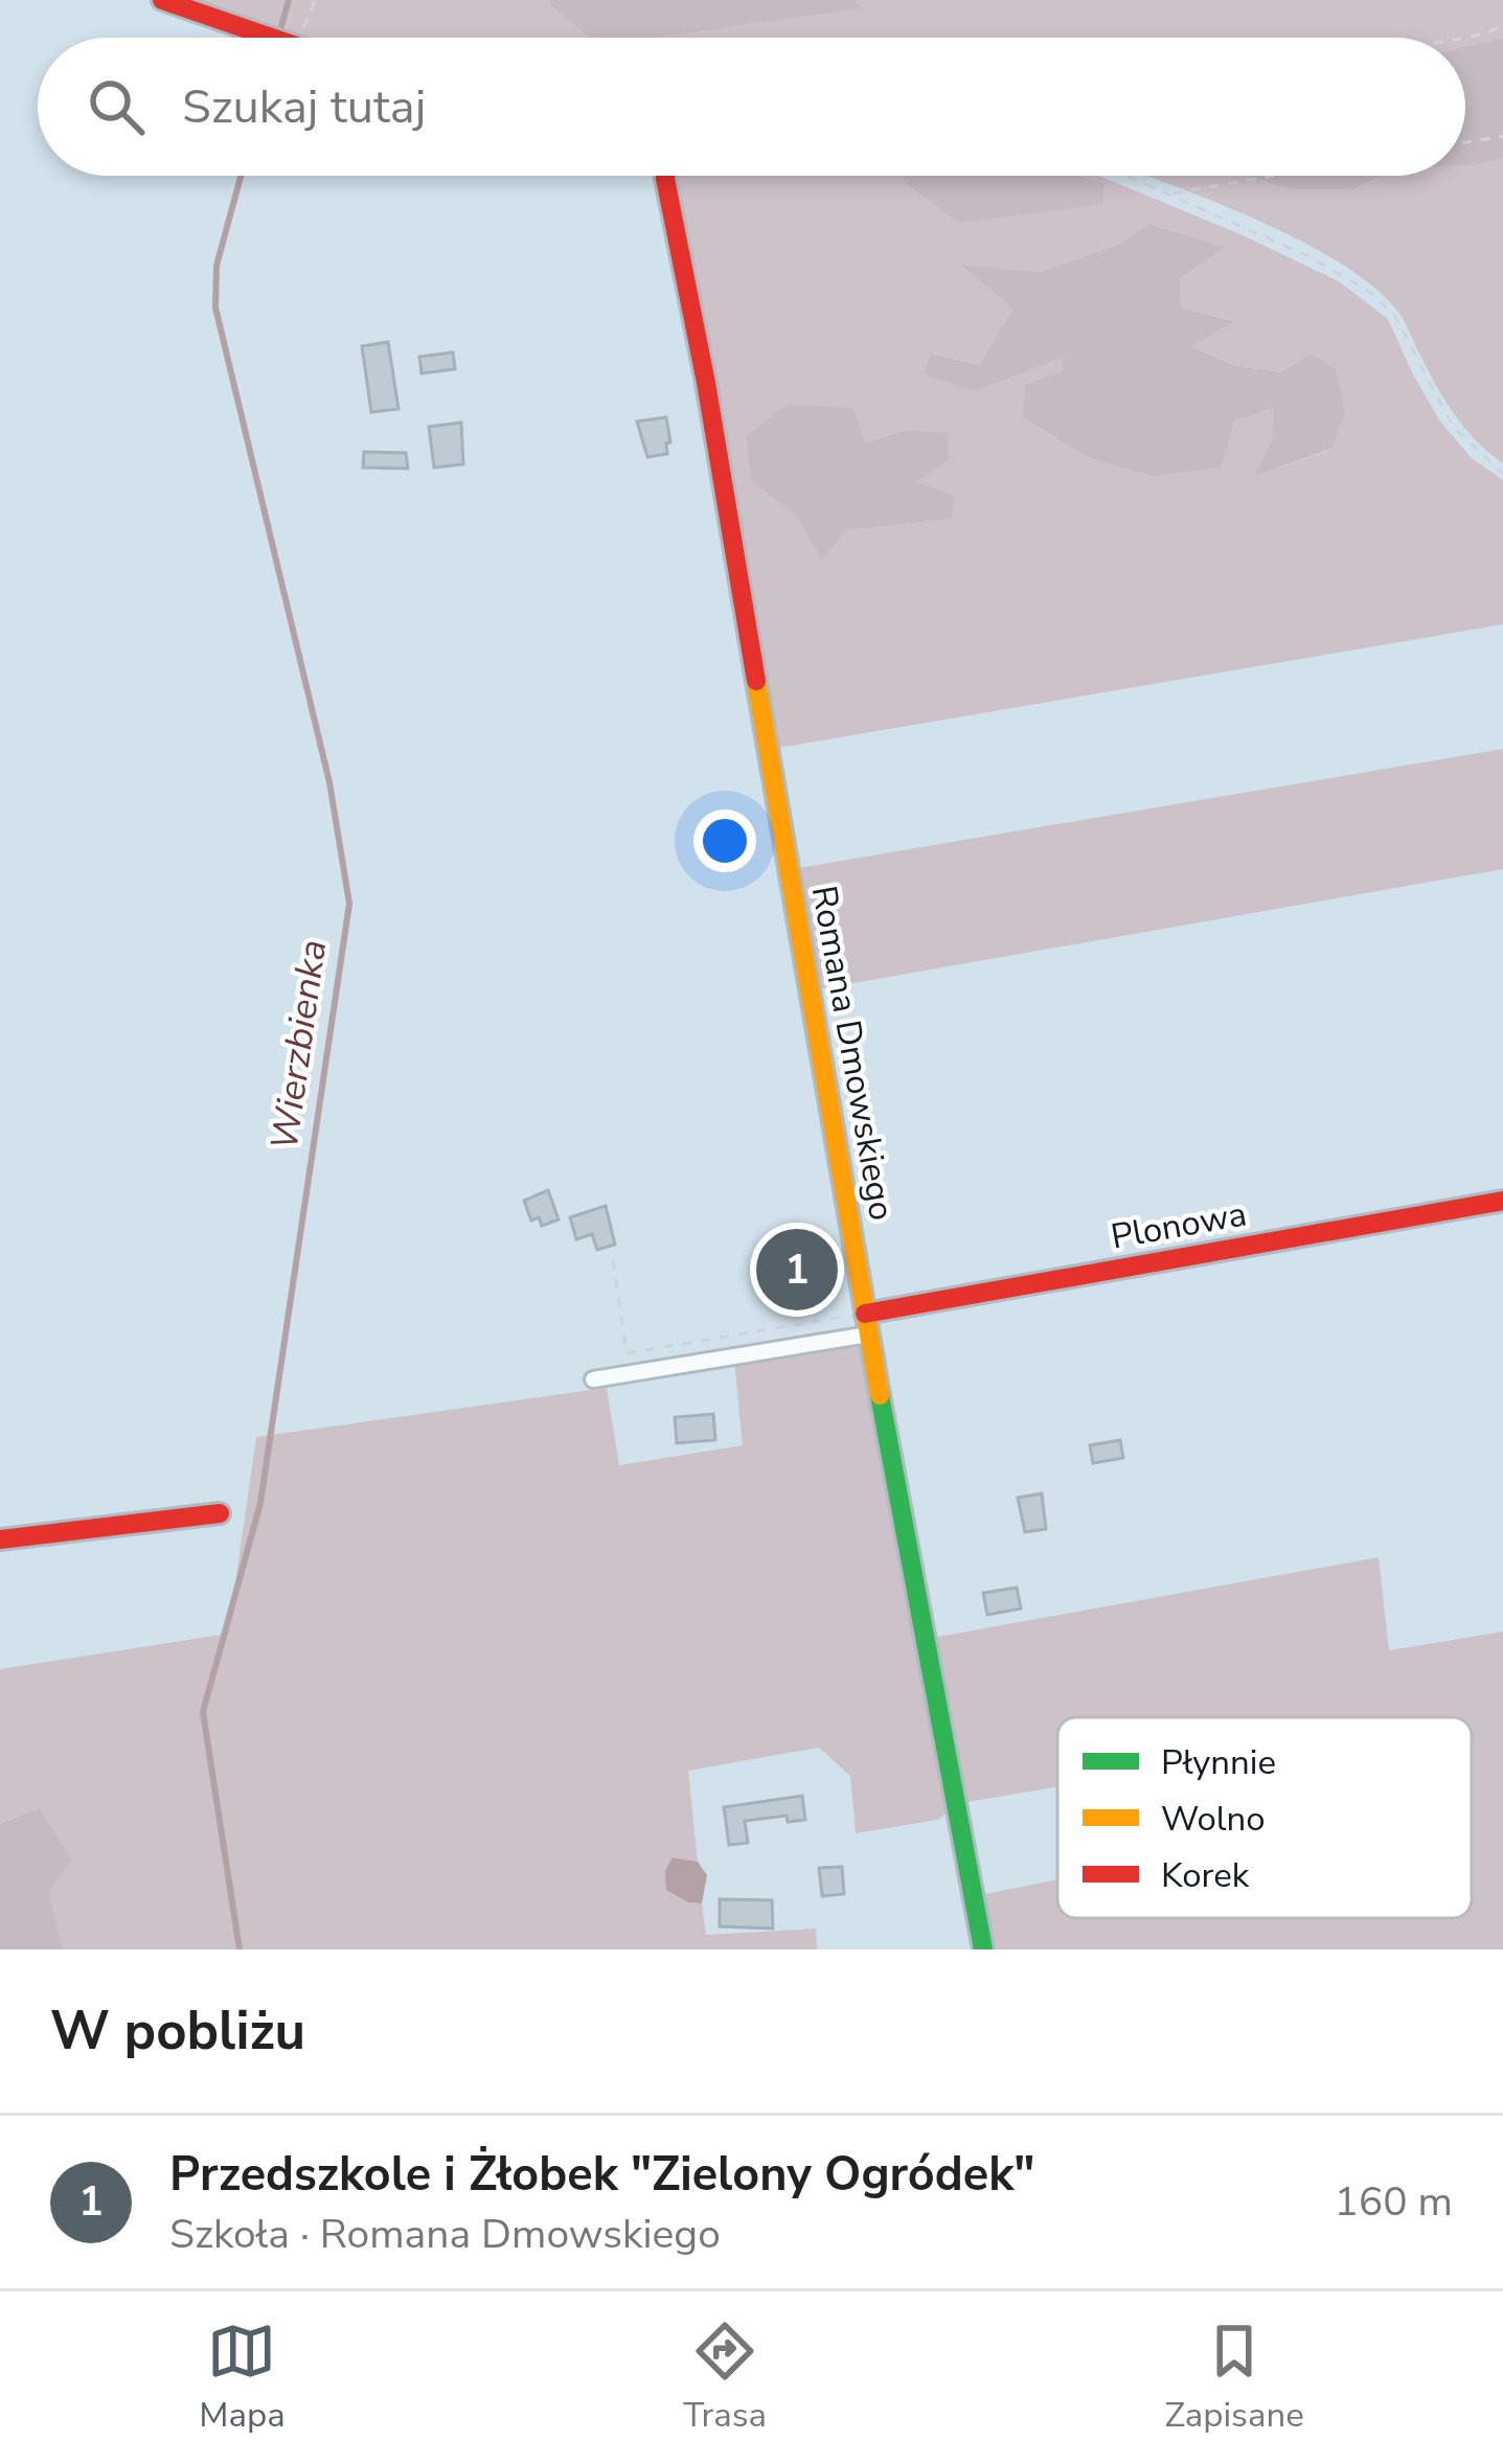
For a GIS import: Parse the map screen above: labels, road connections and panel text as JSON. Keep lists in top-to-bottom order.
{
  "streets": {
    "street": ["Romana Dmowskiego", "Plonowa"]
  },
  "crossings": [
    ["Romana Dmowskiego", "Plonowa"]
  ],
  "water": ["Wierzbienka"],
  "legend": ["Płynnie", "Wolno", "Korek"],
  "page": {
    "search": "Szukaj tutaj",
    "pins": "1",
    "heading": "W pobliżu",
    "list": [
      {
        "mark": "1",
        "name": "Przedszkole i Żłobek \"Zielony Ogródek\"",
        "note": "Szkoła · Romana Dmowskiego",
        "value": "160 m"
      }
    ],
    "nav": ["Mapa", "Trasa", "Zapisane"]
  }
}
